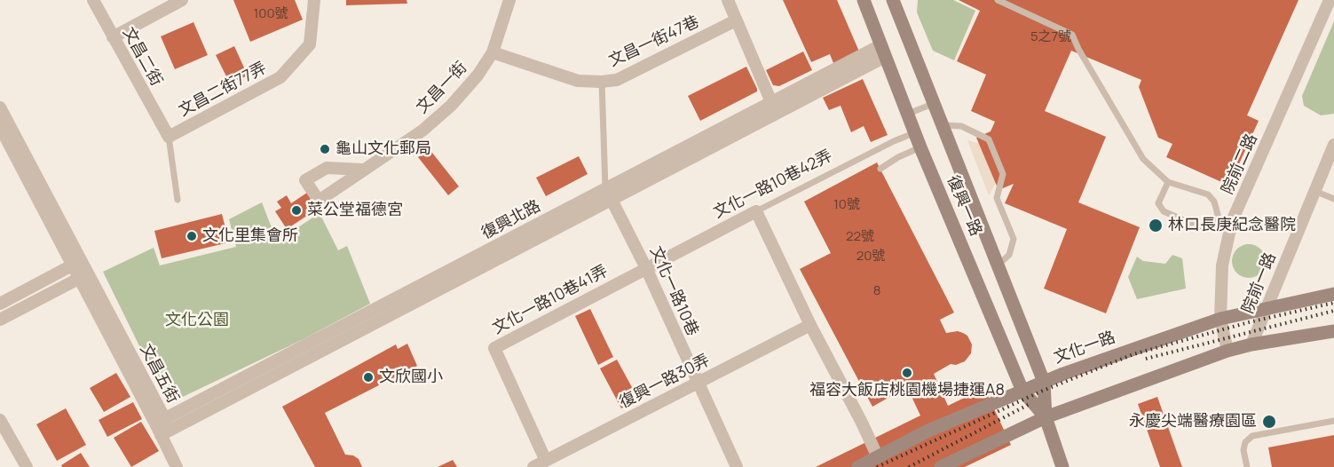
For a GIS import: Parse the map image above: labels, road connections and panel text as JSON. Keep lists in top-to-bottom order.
{
  "streets": {
    "main road": ["復興一路", "文化一路"],
    "street": [
      "文昌一街47巷",
      "文昌二街",
      "文昌一街",
      "文昌二街77弄",
      "院前二路",
      "文化一路10巷42弄",
      "復興北路",
      "院前一路",
      "文化一路10巷",
      "文化一路10巷41弄",
      "文昌五街",
      "復興一路30弄"
    ]
  },
  "crossings": [
    ["文昌一街47巷", "文昌一街"],
    ["文昌二街", "文昌二街77弄"],
    ["院前二路", "文化一路"],
    ["文化一路10巷42弄", "復興一路"],
    ["文化一路10巷42弄", "文化一路10巷"],
    ["文化一路10巷42弄", "文化一路10巷41弄"],
    ["復興一路", "復興北路"],
    ["復興一路", "文化一路"],
    ["復興北路", "文化一路10巷"],
    ["復興北路", "文昌五街"],
    ["院前一路", "文化一路"],
    ["文化一路10巷", "文化一路10巷41弄"],
    ["文化一路10巷", "復興一路30弄"],
    ["文化一路10巷41弄", "復興一路30弄"]
  ],
  "parks": ["文化公園"],
  "places": [
    "龜山文化郵局",
    "菜公堂福德宮",
    "林口長庚紀念醫院",
    "文化里集會所",
    "福容大飯店桃園機場捷運A8",
    "文欣國小",
    "永慶尖端醫療園區"
  ],
  "house_numbers": [
    "100號",
    "5之7號",
    "10號",
    "22號",
    "20號",
    "8"
  ]
}
